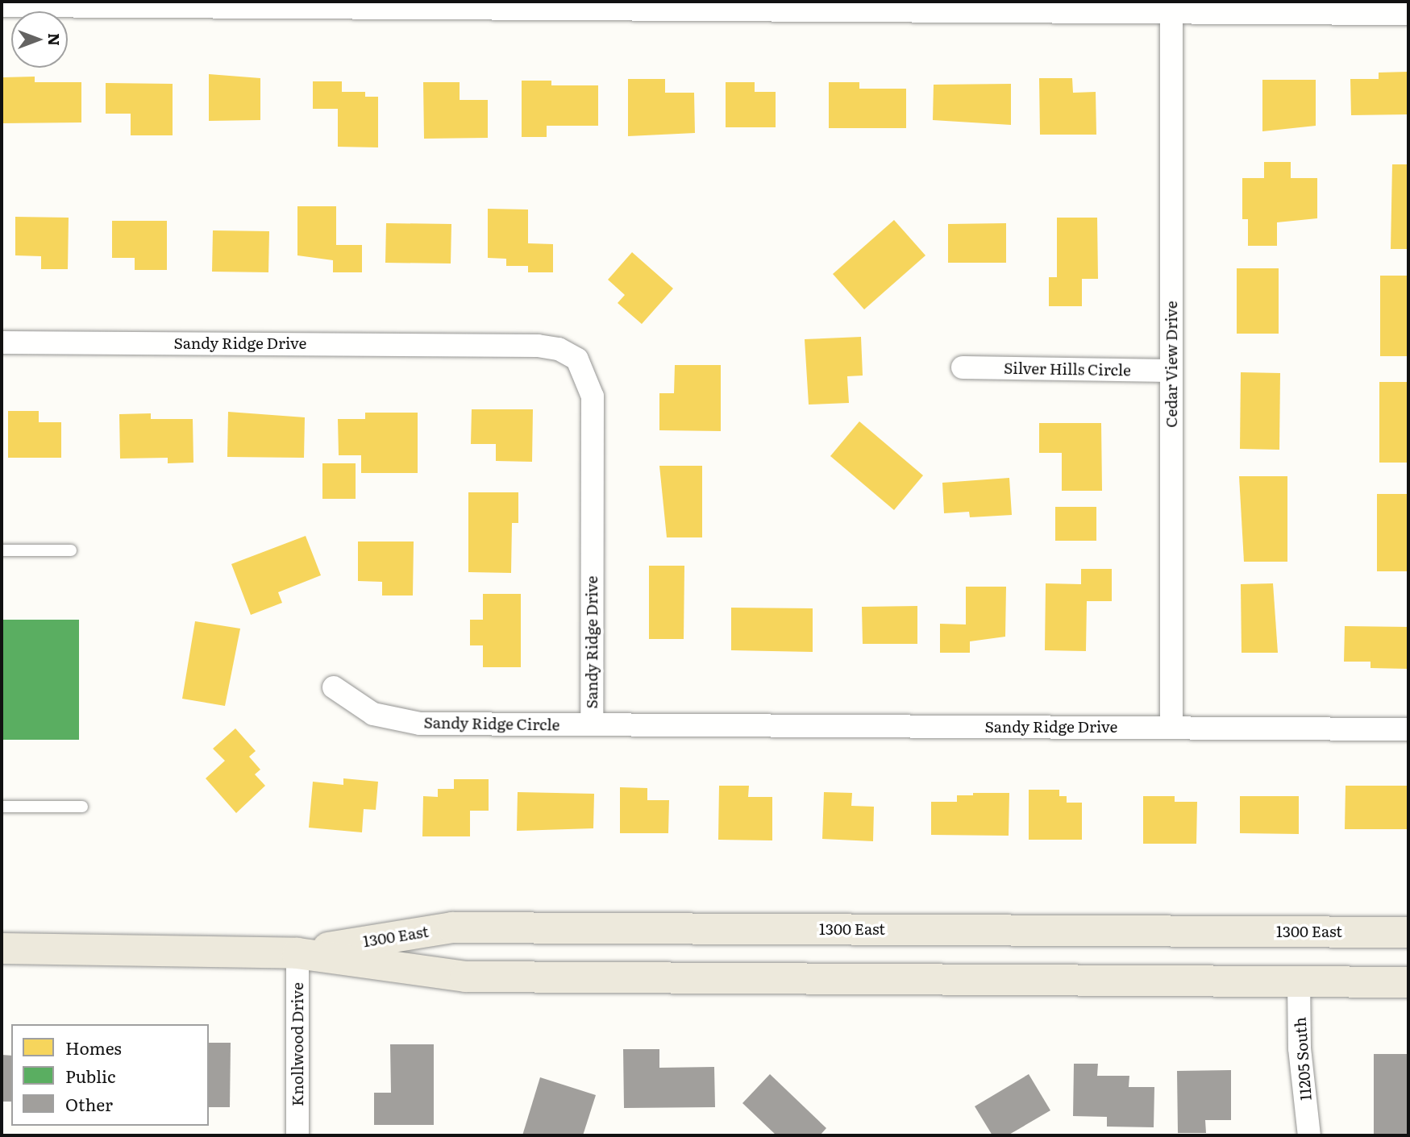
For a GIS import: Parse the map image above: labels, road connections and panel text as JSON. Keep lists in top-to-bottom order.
{
  "streets": {
    "main road": ["1300 East"],
    "street": [
      "Sandy Ridge Drive",
      "Cedar View Drive",
      "Silver Hills Circle",
      "Sandy Ridge Circle",
      "Knollwood Drive",
      "11205 South"
    ]
  },
  "crossings": [
    ["Sandy Ridge Drive", "Cedar View Drive"],
    ["Sandy Ridge Drive", "Sandy Ridge Circle"],
    ["Cedar View Drive", "Silver Hills Circle"],
    ["1300 East", "Knollwood Drive"],
    ["1300 East", "11205 South"]
  ],
  "legend": ["Homes", "Public", "Other"],
  "north": "right"
}
